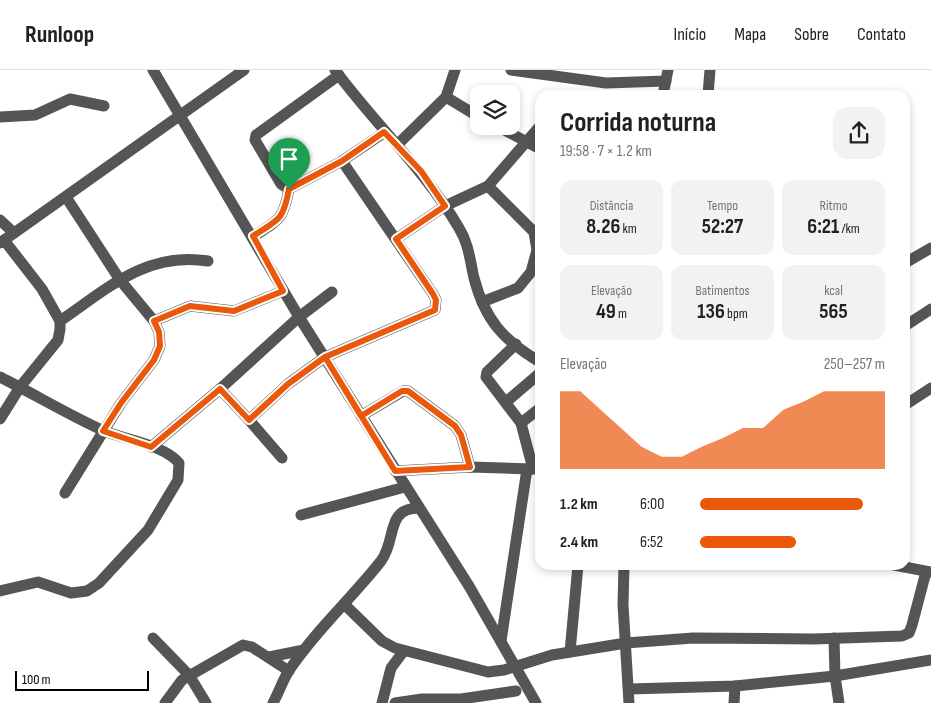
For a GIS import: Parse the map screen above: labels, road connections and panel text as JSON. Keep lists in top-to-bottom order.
{
  "scale_bar": "100 m",
  "page": {
    "header": "Runloop",
    "nav": [
      "Início",
      "Mapa",
      "Sobre",
      "Contato"
    ],
    "heading": ["Corrida noturna", "19:58 · 7 × 1.2 km"],
    "stats": [
      ["Distância", "8.26 km"],
      ["Tempo", "52:27"],
      ["Ritmo", "6:21 /km"],
      ["Elevação", "49 m"],
      ["Batimentos", "136 bpm"],
      ["kcal", "565"]
    ],
    "chart": ["Elevação", "250–257 m"],
    "list": [
      {
        "name": "1.2 km",
        "note": "6:00"
      },
      {
        "name": "2.4 km",
        "note": "6:52"
      }
    ],
    "scale": "100 m"
  }
}
